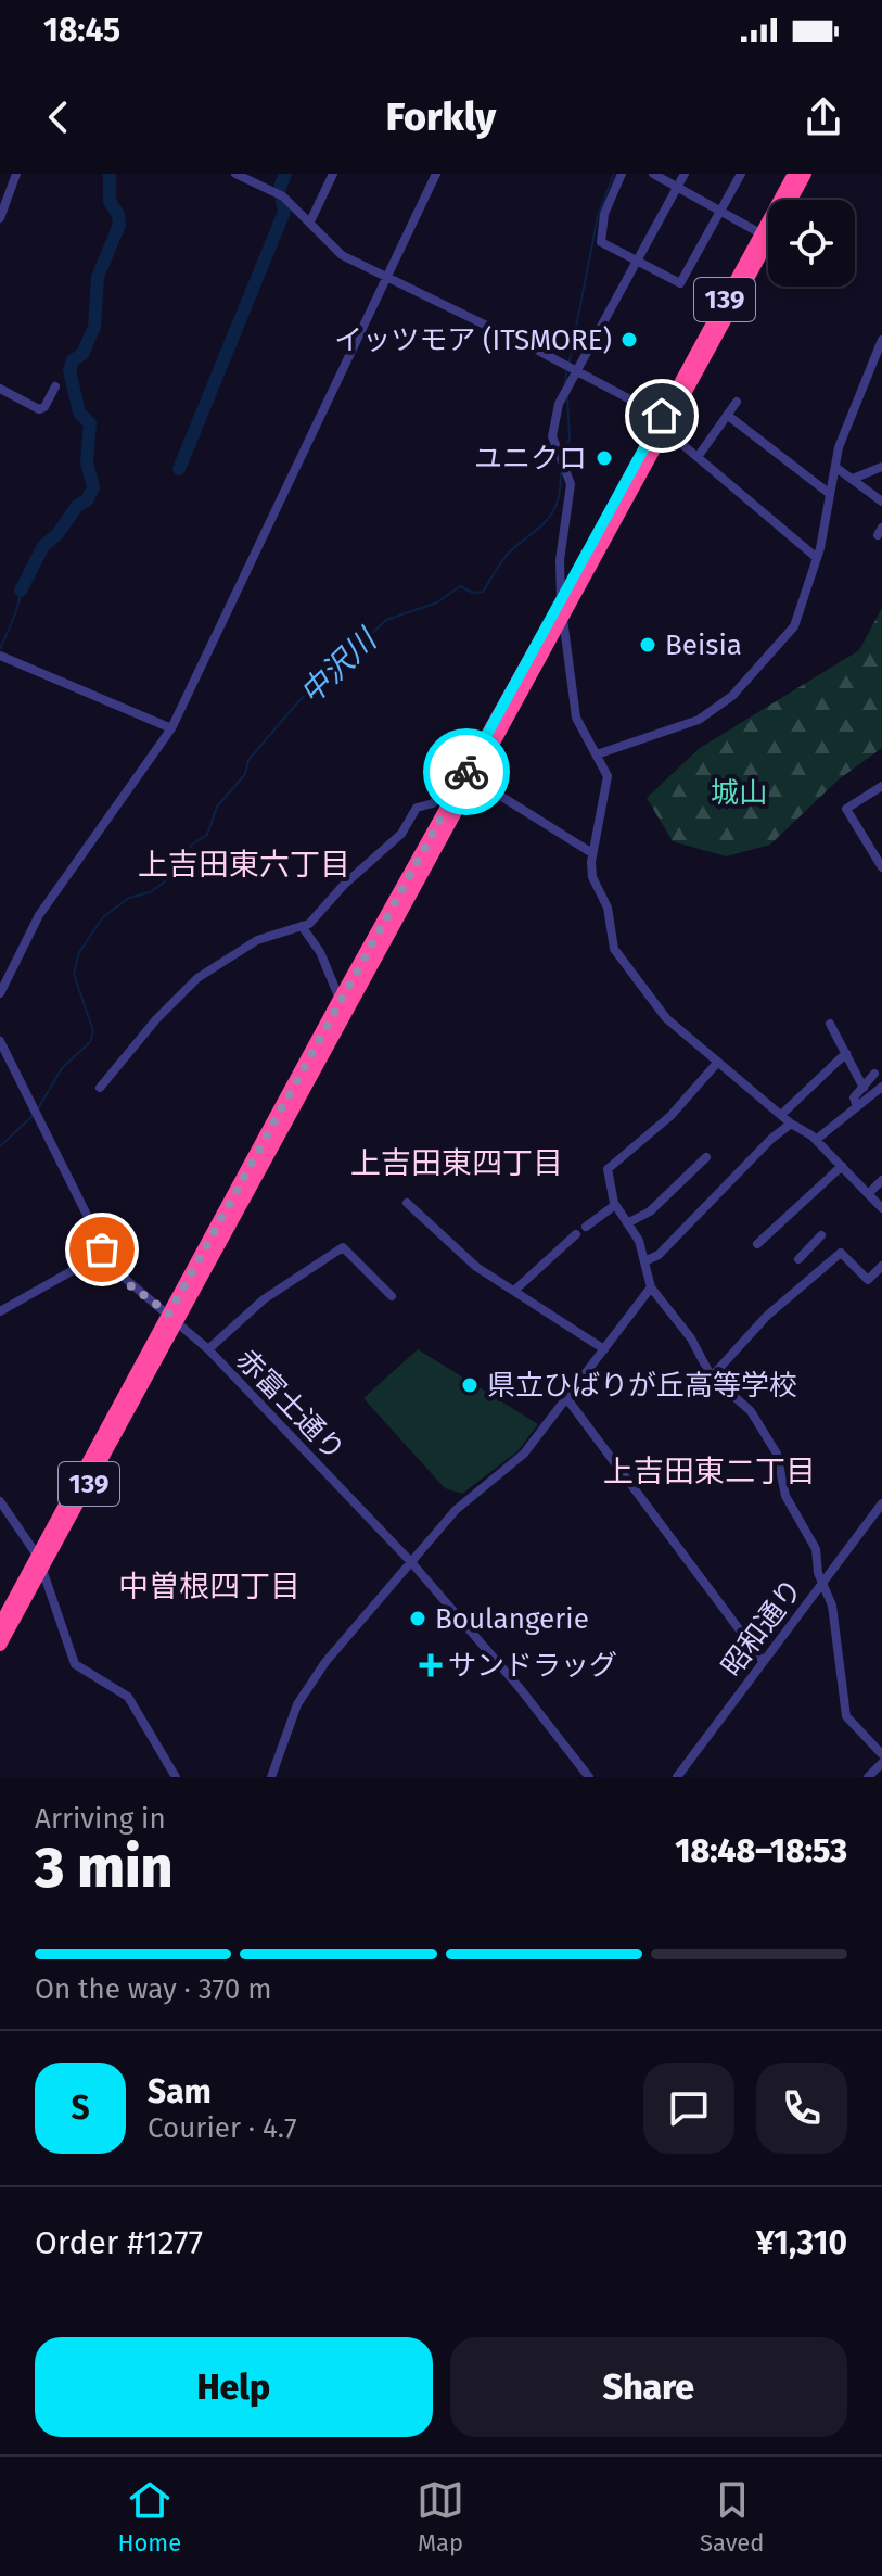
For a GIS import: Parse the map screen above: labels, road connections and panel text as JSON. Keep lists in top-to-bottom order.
{
  "streets": {
    "highway": ["139"],
    "street": ["赤富士通り", "昭和通り"]
  },
  "crossings": [
    ["139", "赤富士通り"]
  ],
  "districts": [
    "上吉田東六丁目",
    "上吉田東四丁目",
    "上吉田東二丁目",
    "中曽根四丁目"
  ],
  "water": ["中沢川"],
  "parks": ["城山"],
  "places": {
    "other": [
      "イッツモア (ITSMORE)",
      "ユニクロ",
      "Beisia",
      "県立ひばりが丘高等学校",
      "Boulangerie"
    ],
    "health": ["サンドラッグ"]
  },
  "page": {
    "status": "18:45",
    "header": "Forkly",
    "heading": ["3 min", "Arriving in", "18:48–18:53"],
    "panel": [
      "Sam",
      "Courier · 4.7",
      "Order #1277",
      "¥1,310"
    ],
    "bar": "On the way · 370 m",
    "round": "S",
    "buttons": ["Help", "Share"],
    "tabs": ["Home", "Map", "Saved"]
  }
}
